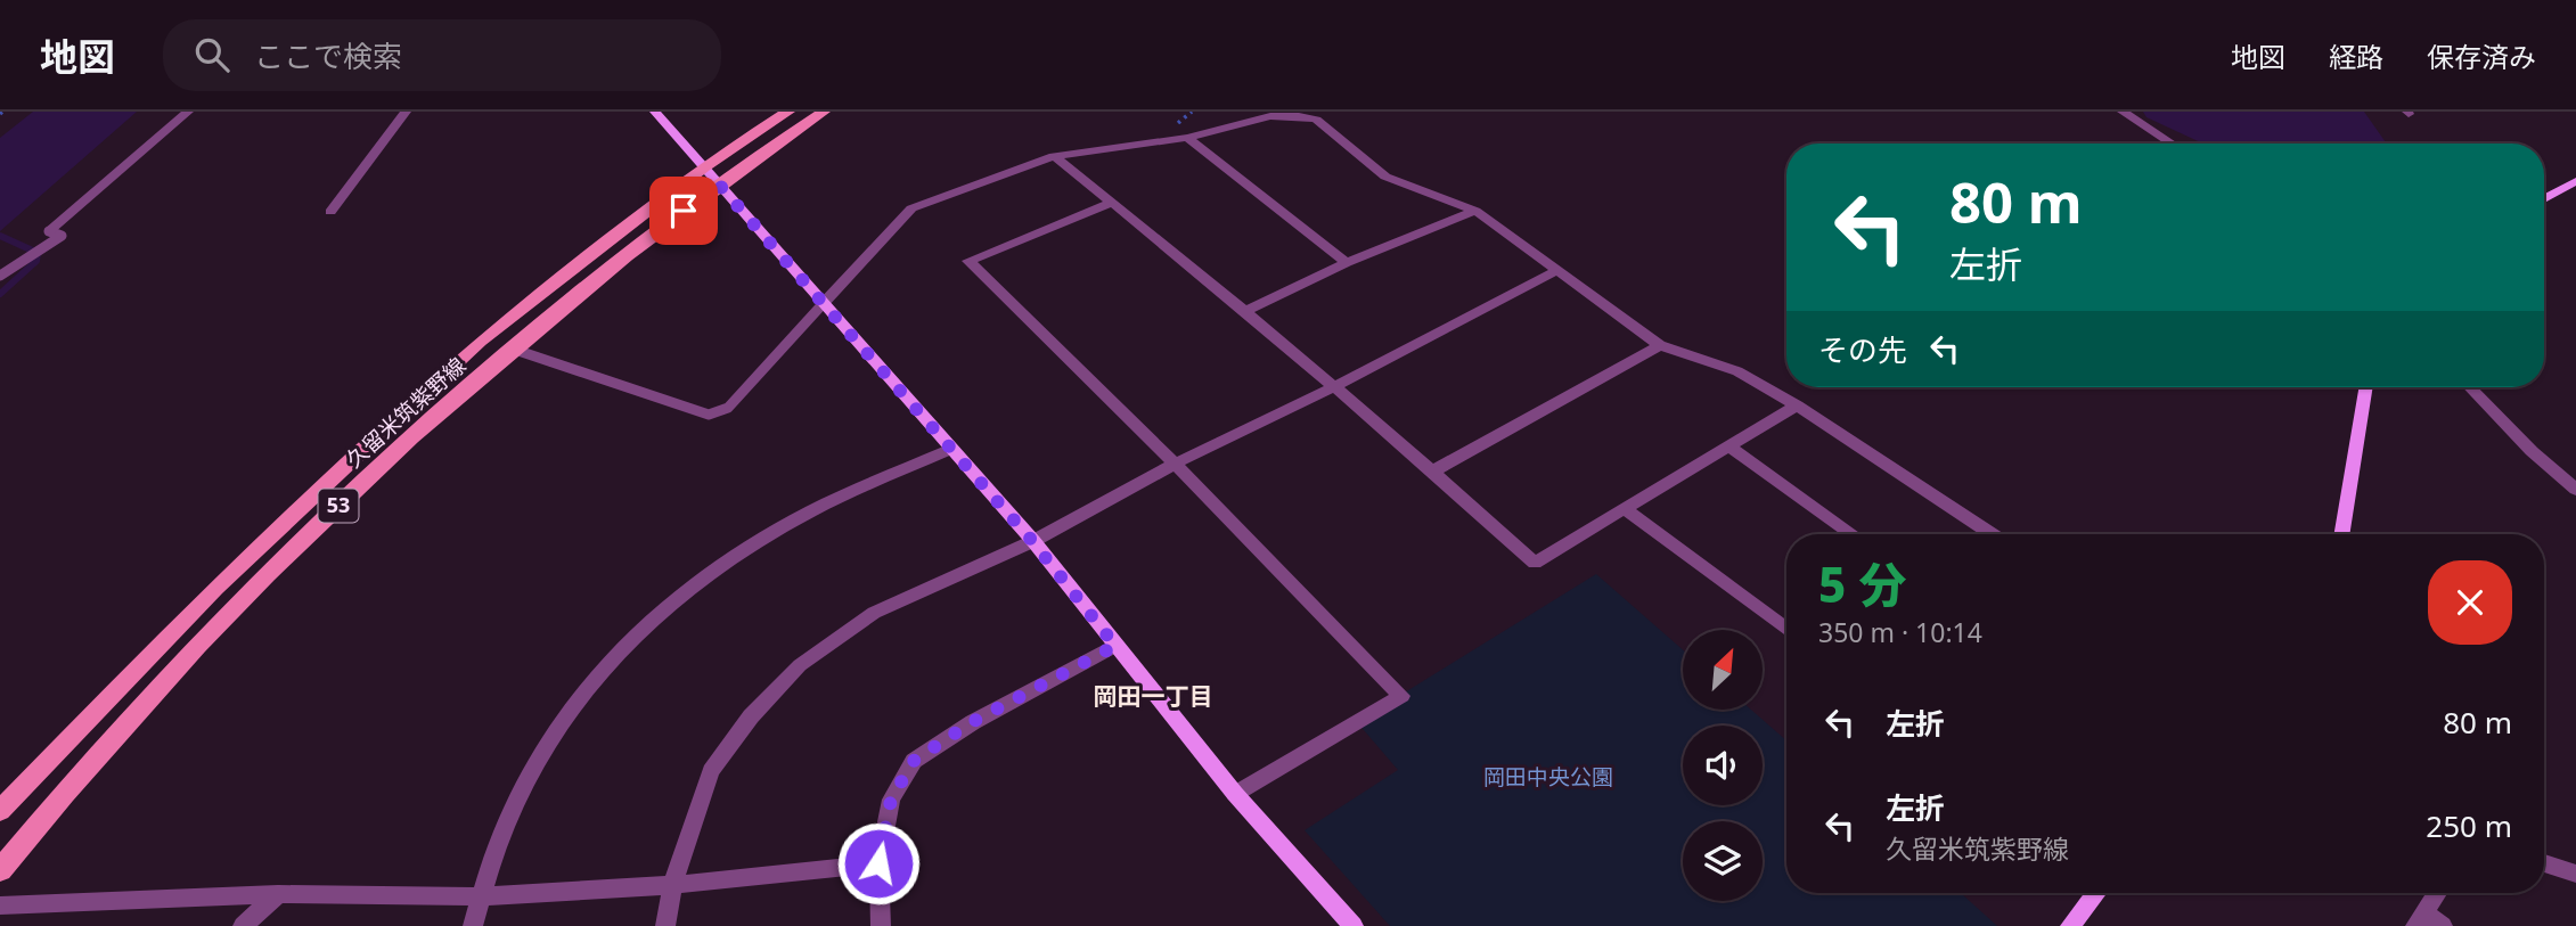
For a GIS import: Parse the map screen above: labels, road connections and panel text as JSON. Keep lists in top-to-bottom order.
{
  "streets": {
    "main road": ["久留米筑紫野線", "53"]
  },
  "districts": ["岡田一丁目"],
  "parks": ["岡田中央公園"],
  "north": "top right",
  "page": {
    "header": "地図",
    "search": "ここで検索",
    "nav": ["地図", "経路", "保存済み"],
    "turn": ["80 m", "左折"],
    "then": "その先",
    "heading": ["5 分", "350 m · 10:14"],
    "list": [
      {
        "name": "左折",
        "value": "80 m"
      },
      {
        "name": "左折",
        "note": "久留米筑紫野線",
        "value": "250 m"
      }
    ]
  }
}
